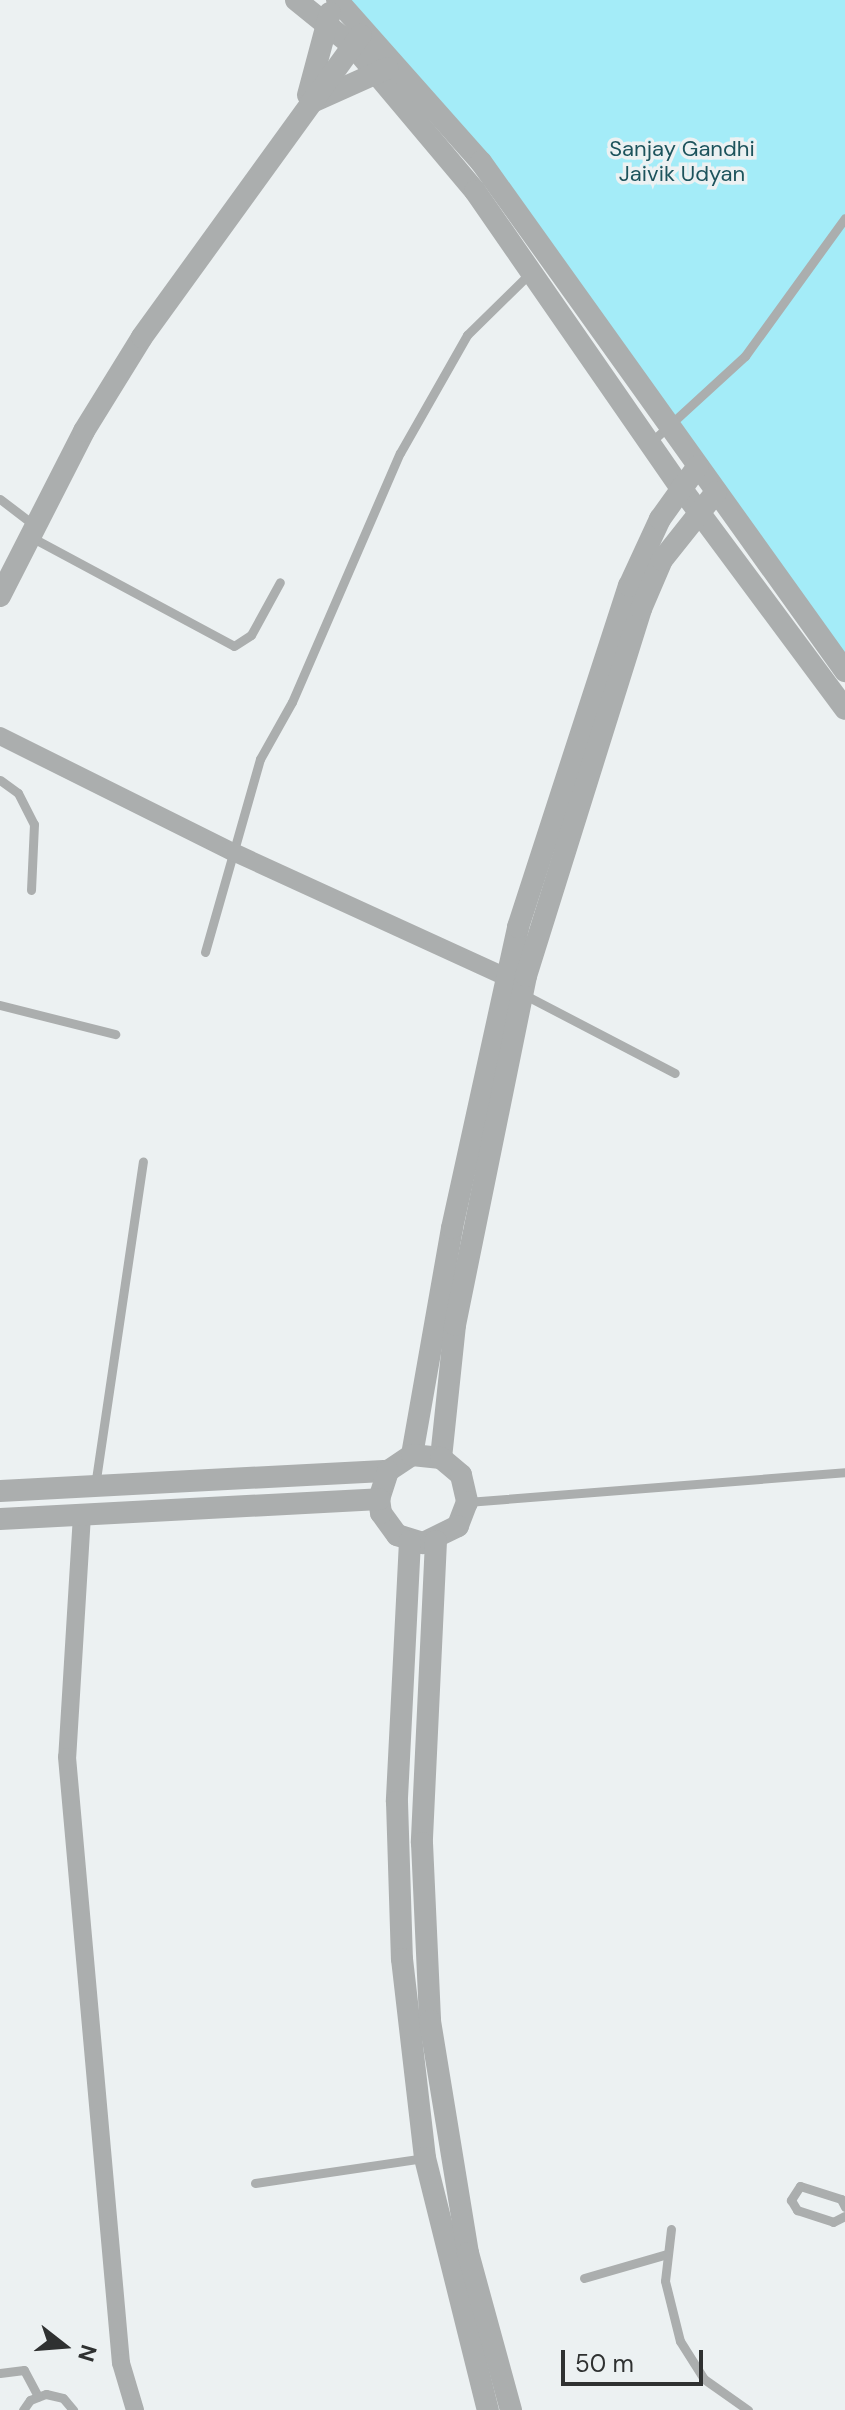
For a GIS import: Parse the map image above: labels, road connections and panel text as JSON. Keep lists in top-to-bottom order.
{
  "parks": ["Sanjay Gandhi Jaivik Udyan"],
  "scale_bar": "50 m",
  "north": "right"
}
